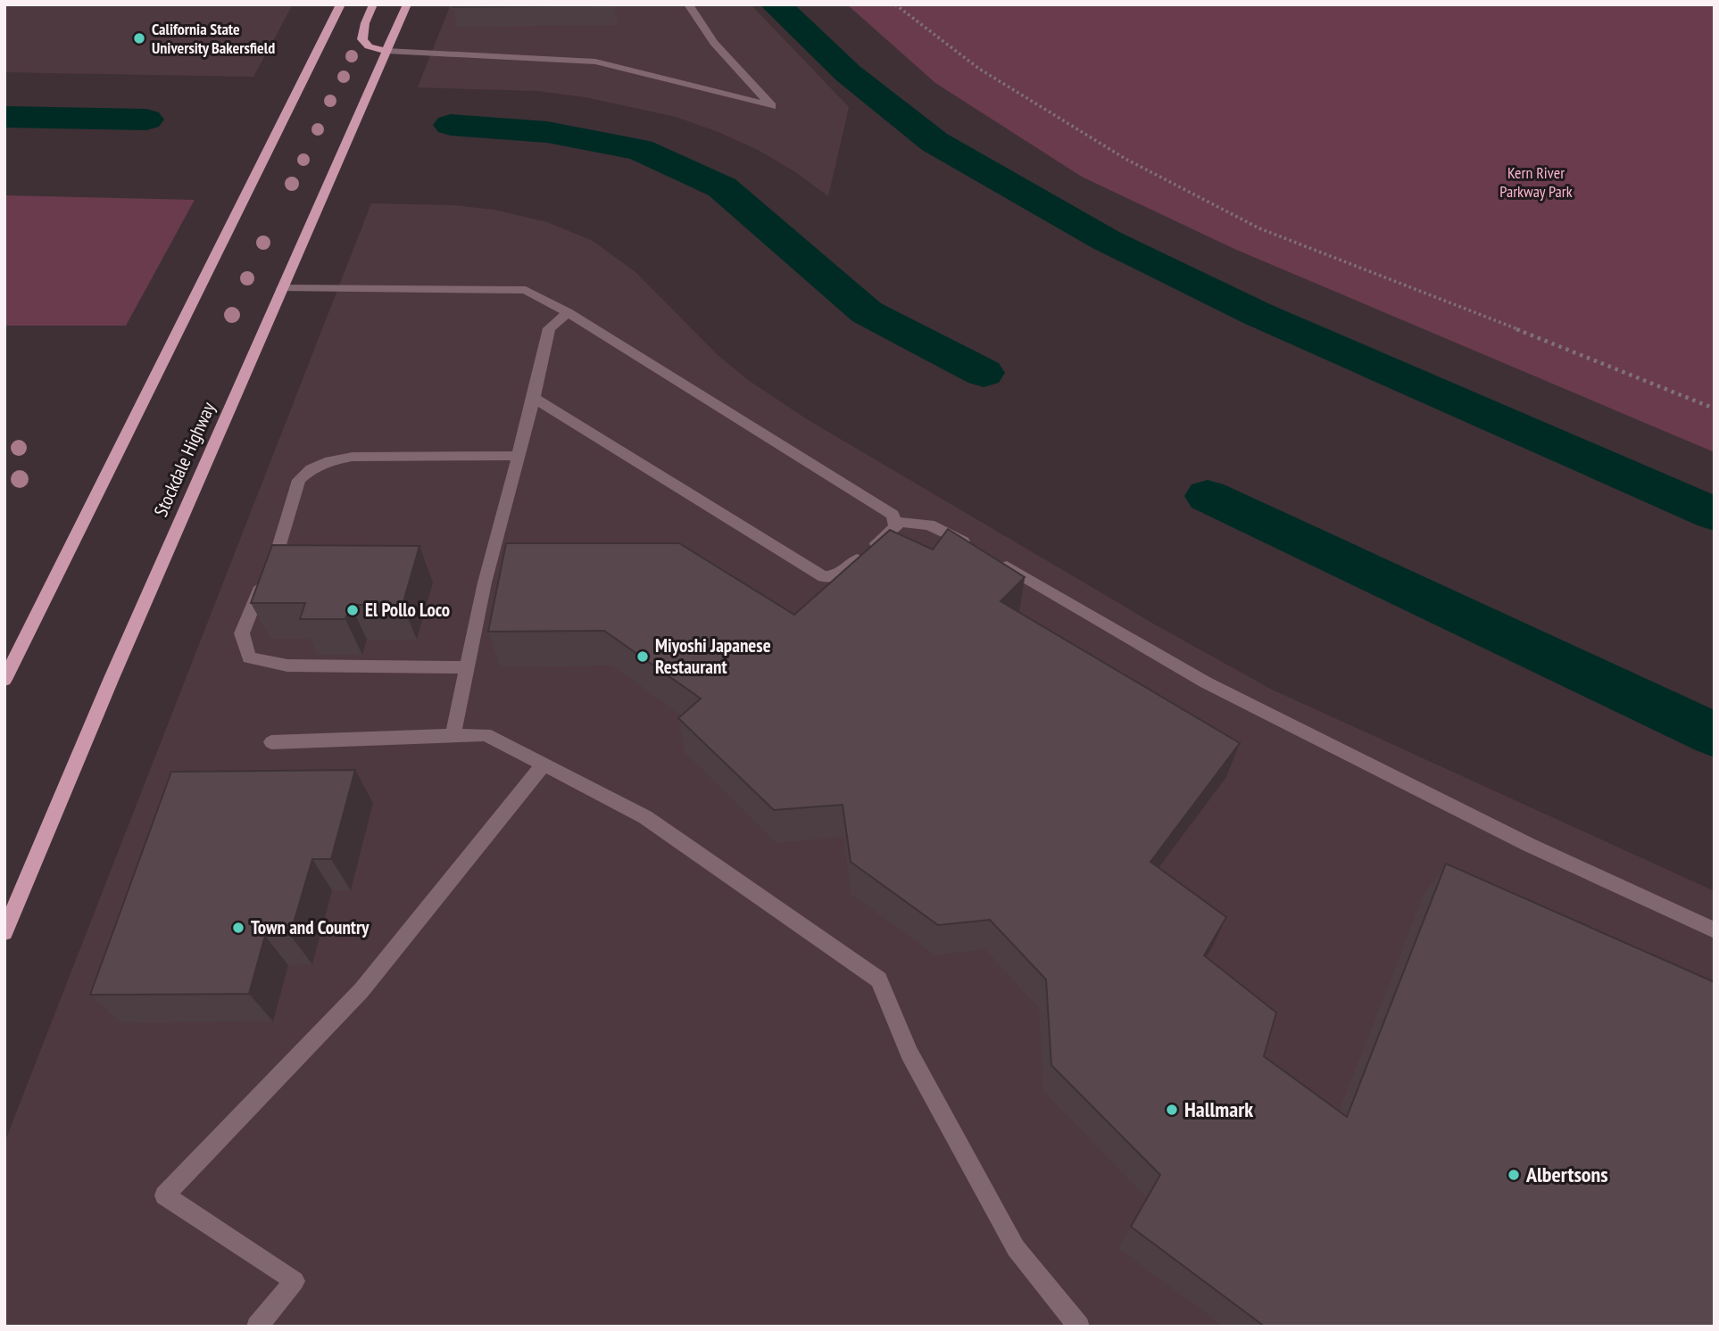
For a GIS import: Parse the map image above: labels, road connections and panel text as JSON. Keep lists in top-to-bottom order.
{
  "streets": {
    "main road": ["Stockdale Highway"]
  },
  "parks": ["Kern River Parkway Park"],
  "places": [
    "California State University Bakersfield",
    "El Pollo Loco",
    "Miyoshi Japanese Restaurant",
    "Town and Country",
    "Hallmark",
    "Albertsons"
  ]
}
